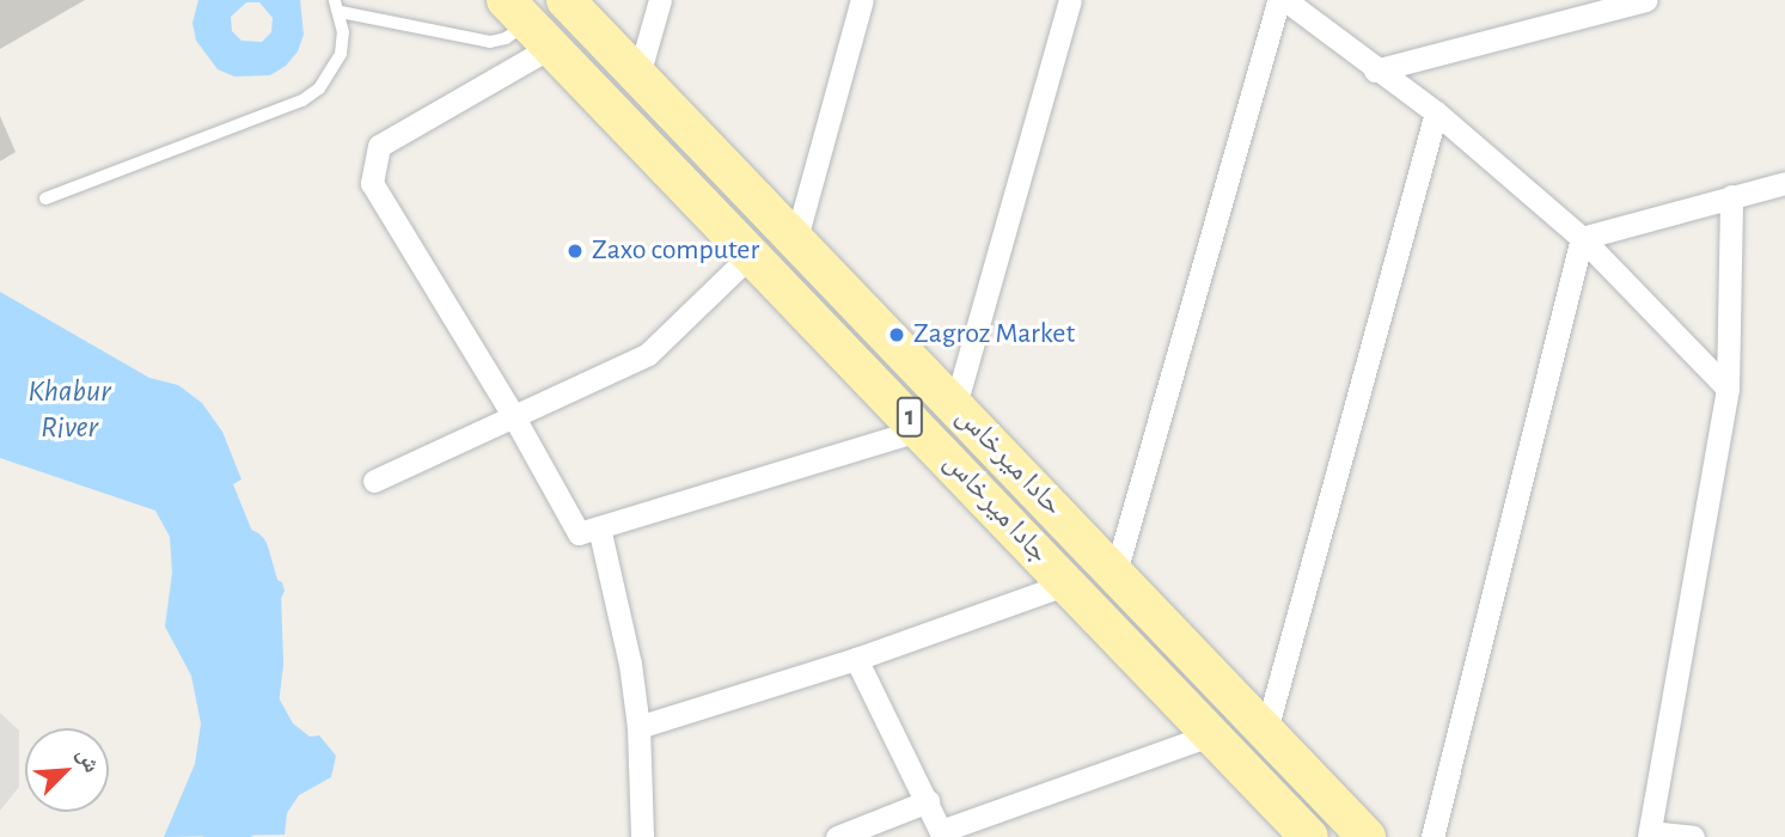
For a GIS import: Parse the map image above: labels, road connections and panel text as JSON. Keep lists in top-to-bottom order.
{
  "streets": {
    "main road": ["1", "حادا ميرخاس", "جادا ميرخاس"]
  },
  "water": ["Khabur River"],
  "places": ["Zaxo computer", "Zagroz Market"],
  "north": "top right"
}
